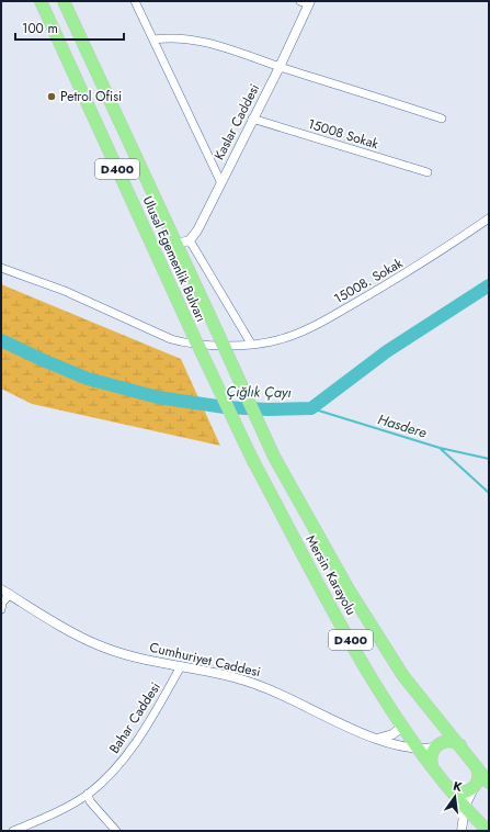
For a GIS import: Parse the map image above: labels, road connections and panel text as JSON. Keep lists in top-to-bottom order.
{
  "streets": {
    "highway": ["D400", "Ulusal Egemenlik Bulvarı", "Mersin Karayolu"],
    "street": [
      "Kaslar Caddesi",
      "15008 Sokak",
      "15008. Sokak",
      "Cumhuriyet Caddesi",
      "Bahar Caddesi"
    ]
  },
  "crossings": [
    ["Kaslar Caddesi", "15008 Sokak"],
    ["Ulusal Egemenlik Bulvarı", "Mersin Karayolu"],
    ["Mersin Karayolu", "Cumhuriyet Caddesi"],
    ["Cumhuriyet Caddesi", "Bahar Caddesi"]
  ],
  "water": ["Çığlık Çayı", "Hasdere"],
  "places": ["Petrol Ofisi"],
  "scale_bar": "100 m",
  "north": "top"
}
